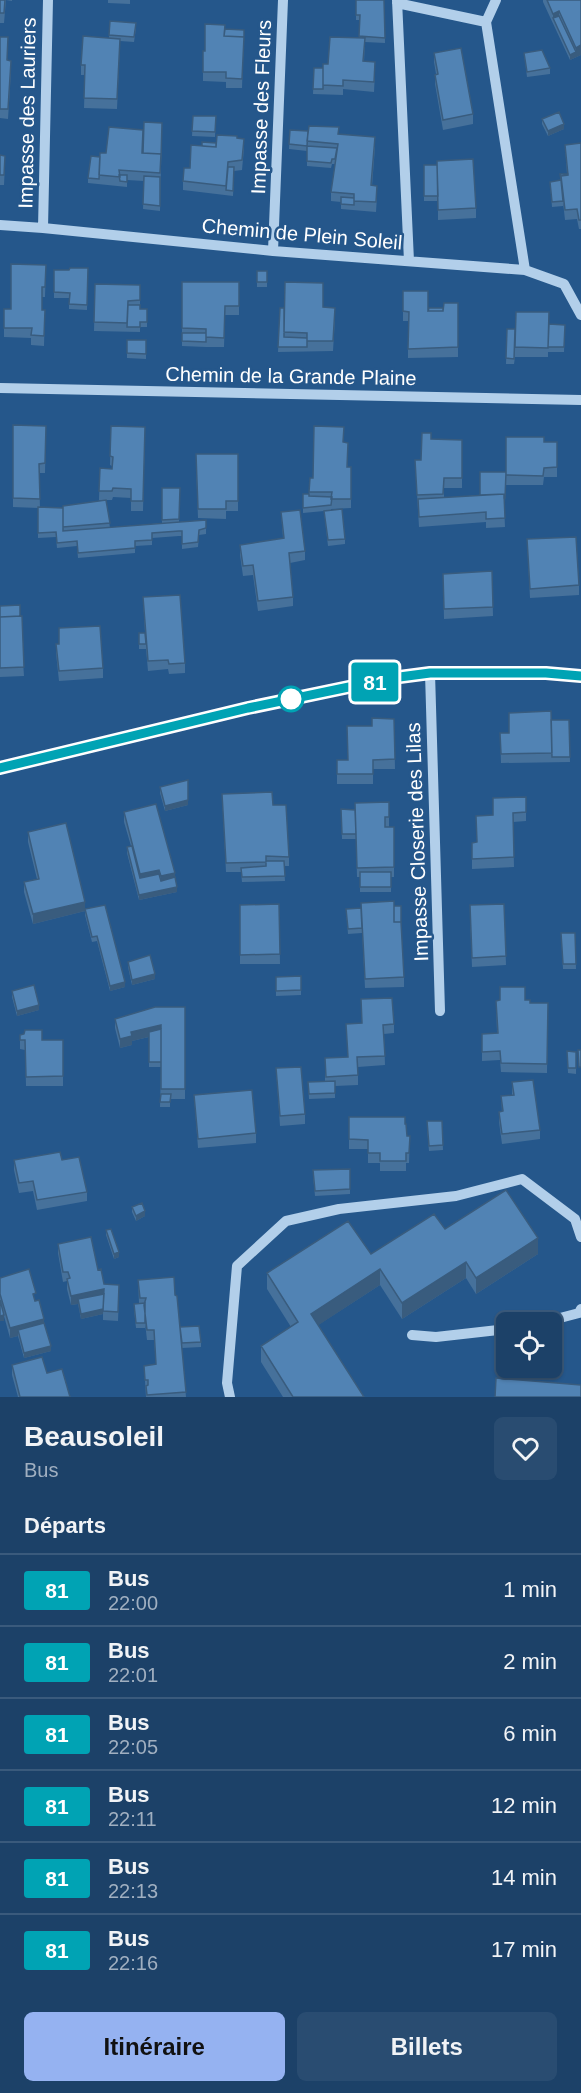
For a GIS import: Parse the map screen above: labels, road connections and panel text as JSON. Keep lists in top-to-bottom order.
{
  "streets": {
    "street": [
      "Impasse des Fleurs",
      "Impasse des Lauriers",
      "Chemin de Plein Soleil",
      "Chemin de la Grande Plaine",
      "Impasse Closerie des Lilas"
    ]
  },
  "crossings": [
    ["Impasse des Fleurs", "Chemin de Plein Soleil"],
    ["Impasse des Lauriers", "Chemin de Plein Soleil"]
  ],
  "lines": ["bus line 81"],
  "page": {
    "on_map": "81",
    "heading": [
      ["Beausoleil", "Bus"],
      "Départs"
    ],
    "list": [
      {
        "mark": "81",
        "name": "Bus",
        "note": "22:00",
        "value": "1 min"
      },
      {
        "mark": "81",
        "name": "Bus",
        "note": "22:01",
        "value": "2 min"
      },
      {
        "mark": "81",
        "name": "Bus",
        "note": "22:05",
        "value": "6 min"
      },
      {
        "mark": "81",
        "name": "Bus",
        "note": "22:11",
        "value": "12 min"
      },
      {
        "mark": "81",
        "name": "Bus",
        "note": "22:13",
        "value": "14 min"
      },
      {
        "mark": "81",
        "name": "Bus",
        "note": "22:16",
        "value": "17 min"
      }
    ],
    "buttons": ["Itinéraire", "Billets"]
  }
}
